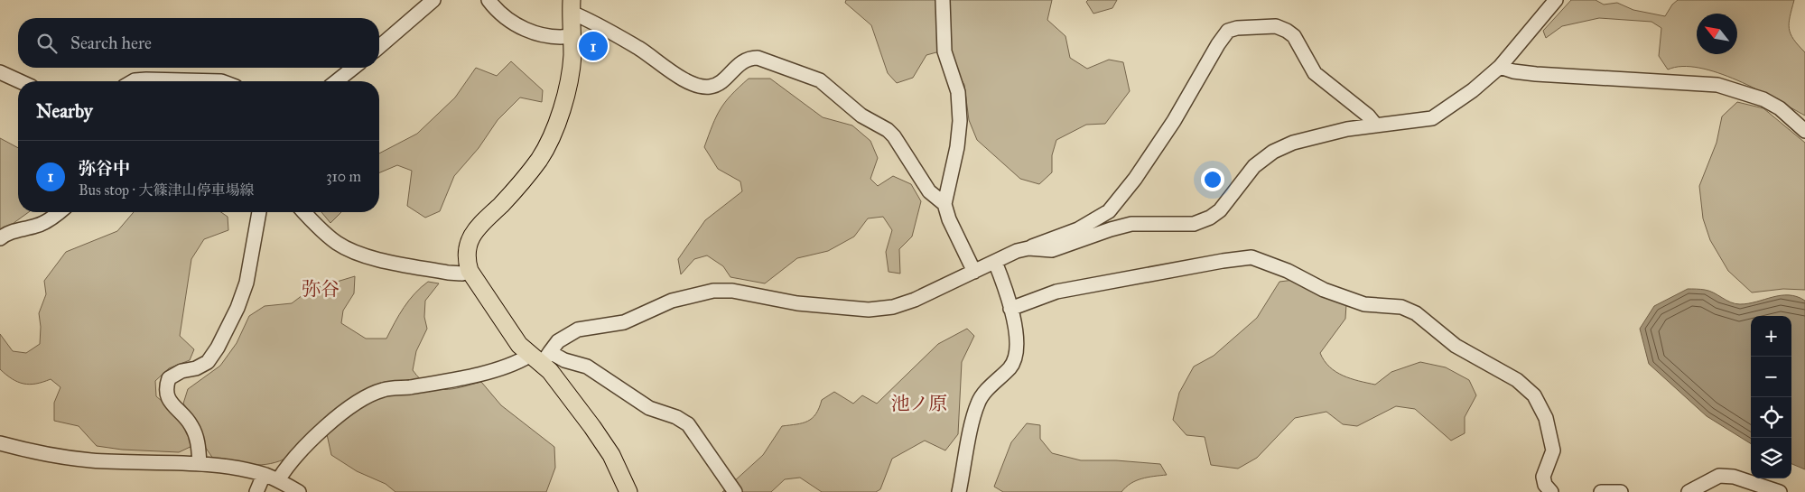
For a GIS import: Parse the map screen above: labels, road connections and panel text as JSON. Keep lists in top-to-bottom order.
{
  "districts": ["弥谷", "池ノ原"],
  "north": "top left",
  "page": {
    "search": "Search here",
    "pins": "1",
    "heading": "Nearby",
    "list": [
      {
        "mark": "1",
        "name": "弥谷中",
        "note": "Bus stop · 大篠津山停車場線",
        "value": "310 m"
      }
    ],
    "map_buttons": ["+", "−"]
  }
}
